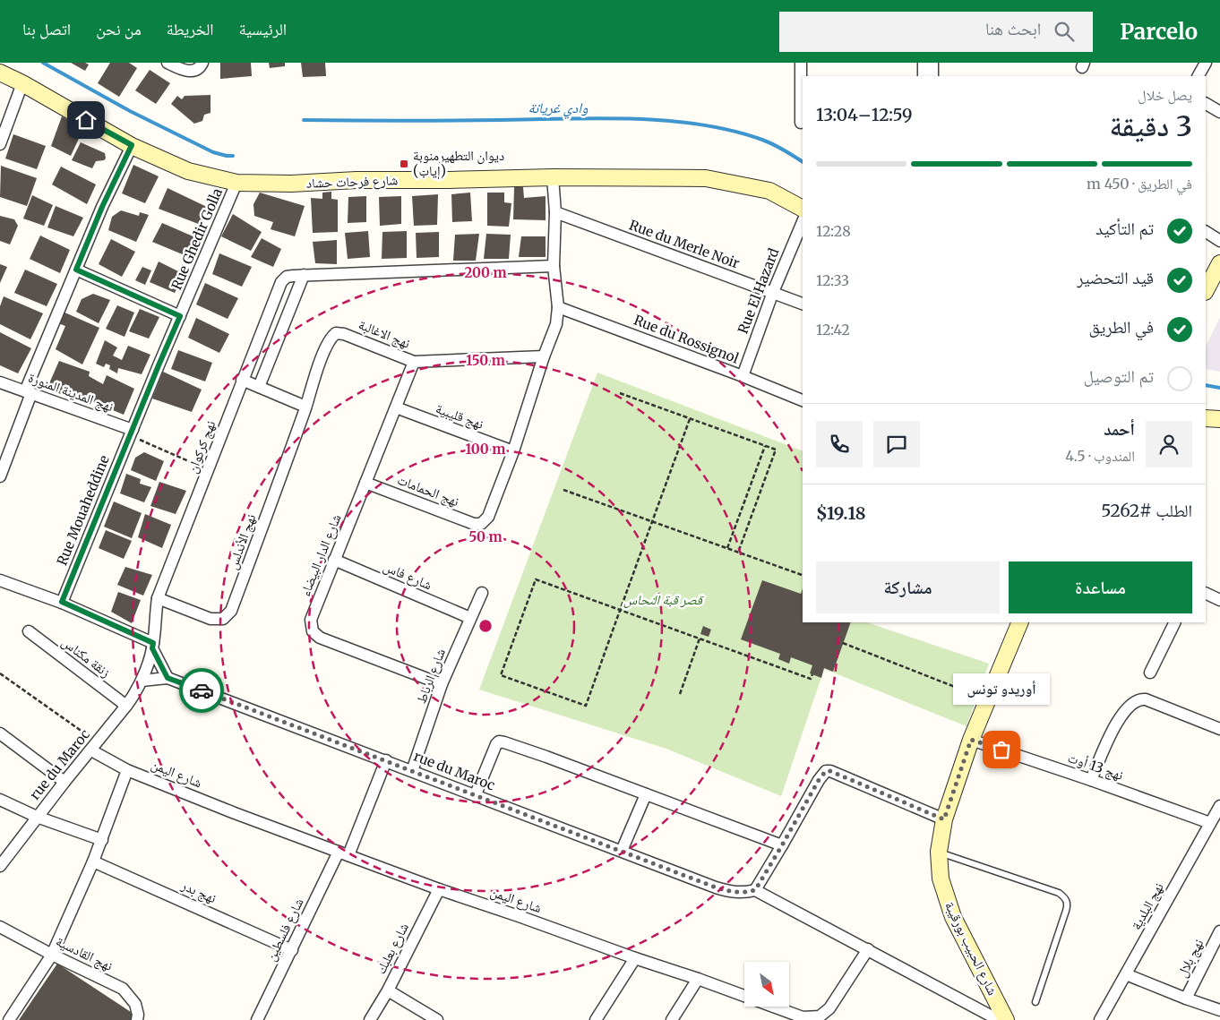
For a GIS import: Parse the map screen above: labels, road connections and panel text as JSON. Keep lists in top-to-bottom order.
{
  "streets": {
    "street": [
      "شارع فرحات حشاد",
      "Rue Ghedir Golla",
      "Rue du Merle Noir",
      "Rue El Hazard",
      "نهج الاغالبة",
      "Rue du Rossignol",
      "نهج المدينة المنورة",
      "نهج قليبية",
      "نهج كركوان",
      "نهج الحمامات",
      "Rue Mouaheddine",
      "نهج الأندلس",
      "شارع الدار البيضاء",
      "شارع فاس",
      "زنقة مكناس",
      "شارع الرباط",
      "rue du Maroc",
      "نهج 13 أوت",
      "شارع اليمن",
      "نهج بدر",
      "نهج البلدية",
      "شارع فلسطين",
      "شارع بعلبك",
      "شارع الحبيب بورقيبة",
      "نهج القادسية",
      "نهج بلال"
    ]
  },
  "crossings": [
    ["شارع فرحات حشاد", "Rue Ghedir Golla"],
    ["Rue Ghedir Golla", "نهج المدينة المنورة"],
    ["Rue Ghedir Golla", "Rue Mouaheddine"],
    ["Rue du Merle Noir", "Rue El Hazard"],
    ["Rue El Hazard", "Rue du Rossignol"],
    ["نهج الاغالبة", "نهج الأندلس"],
    ["نهج الاغالبة", "شارع الدار البيضاء"],
    ["نهج المدينة المنورة", "Rue Mouaheddine"],
    ["نهج قليبية", "نهج الحمامات"],
    ["نهج قليبية", "شارع الدار البيضاء"],
    ["نهج كركوان", "نهج الأندلس"],
    ["نهج كركوان", "rue du Maroc"],
    ["نهج الحمامات", "شارع الدار البيضاء"],
    ["شارع الدار البيضاء", "شارع فاس"],
    ["شارع الدار البيضاء", "شارع الرباط"],
    ["شارع فاس", "شارع الرباط"],
    ["زنقة مكناس", "rue du Maroc"],
    ["شارع الرباط", "rue du Maroc"],
    ["rue du Maroc", "شارع اليمن"],
    ["rue du Maroc", "شارع فلسطين"],
    ["نهج 13 أوت", "نهج البلدية"],
    ["نهج 13 أوت", "شارع الحبيب بورقيبة"],
    ["شارع اليمن", "شارع فلسطين"],
    ["شارع اليمن", "شارع بعلبك"],
    ["نهج بدر", "شارع فلسطين"]
  ],
  "water": ["وادي غريانة"],
  "parks": ["قصر قبة النحاس"],
  "places": {
    "transit": ["ديوان التطهيرمنوبة (إياب)"],
    "other": ["أوريدو تونس"]
  },
  "north": "bottom right",
  "page": {
    "header": "Parcelo",
    "search": "ابحث هنا",
    "nav": [
      "الرئيسية",
      "الخريطة",
      "من نحن",
      "اتصل بنا"
    ],
    "heading": ["3 دقيقة", "يصل خلال", "12:59–13:04"],
    "panel": [
      "أحمد",
      "المندوب · 4.5",
      "الطلب #5262",
      "$19.18"
    ],
    "bar": "في الطريق · 450 m",
    "list": [
      ["تم التأكيد", "12:28"],
      ["قيد التحضير", "12:33"],
      ["في الطريق", "12:42"],
      "تم التوصيل"
    ],
    "buttons": ["مساعدة", "مشاركة"],
    "bubble": "أوريدو تونس"
  },
  "rings": [
    "200 m",
    "150 m",
    "100 m",
    "50 m"
  ]
}
